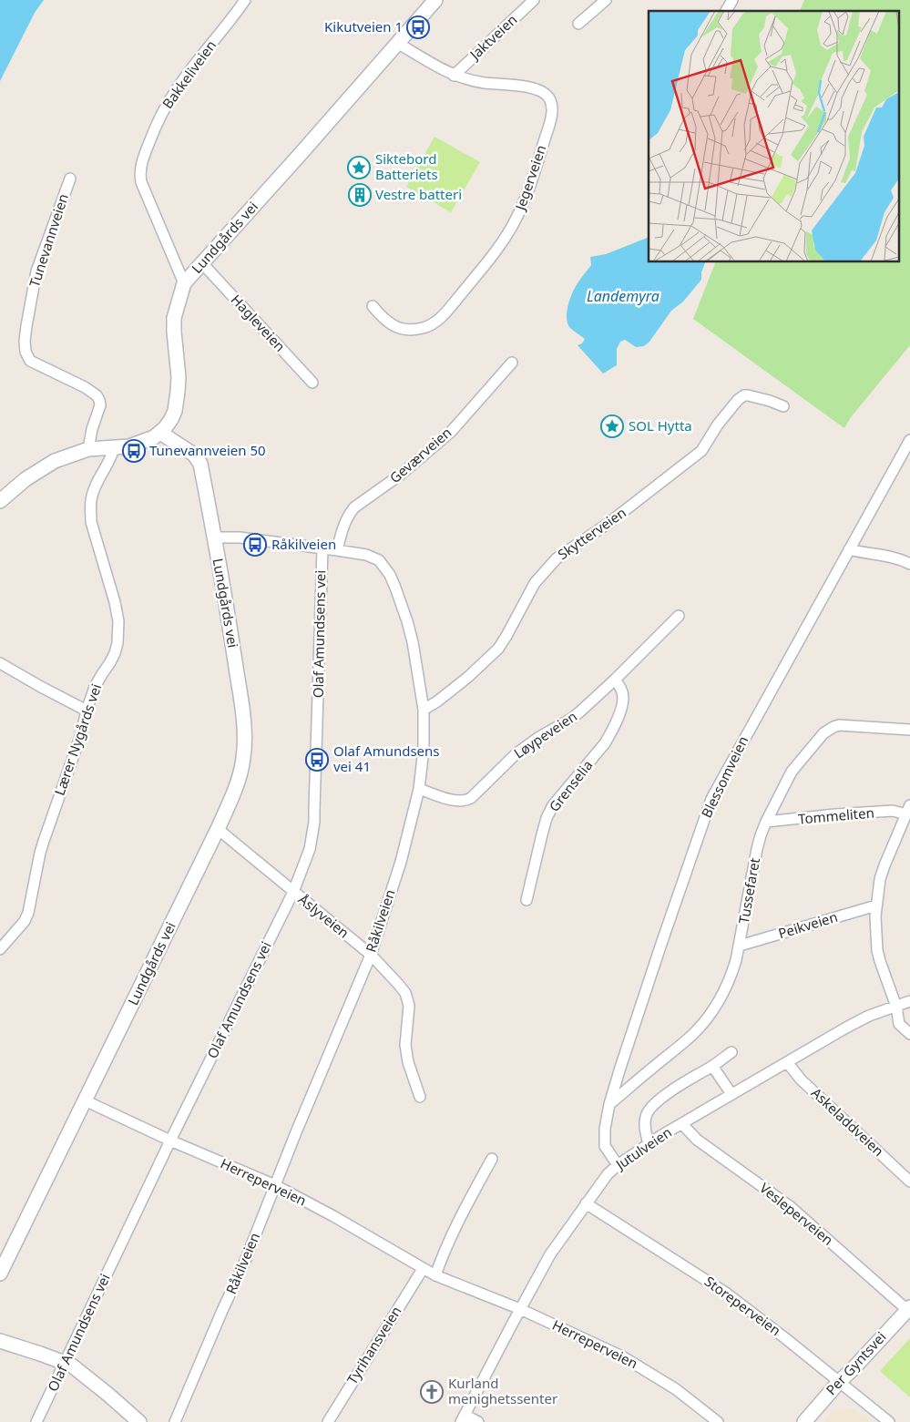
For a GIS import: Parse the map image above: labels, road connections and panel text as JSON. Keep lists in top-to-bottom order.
{
  "streets": {
    "street": [
      "Jaktveien",
      "Bakkeliveien",
      "Jegerveien",
      "Lundgårds vei",
      "Tunevannveien",
      "Hagleveien",
      "Geværveien",
      "Skytterveien",
      "Olaf Amundsens vei",
      "Løypeveien",
      "Lærer Nygårds vei",
      "Blessomveien",
      "Grenselia",
      "Tommeliten",
      "Tussefaret",
      "Åslyveien",
      "Råkilveien",
      "Peikveien",
      "Askeladdveien",
      "Jutulveien",
      "Herreperveien",
      "Vesleperveien",
      "Storeperveien",
      "Tyrihansveien",
      "Per Gyntsvei"
    ]
  },
  "crossings": [
    ["Jaktveien", "Jegerveien"],
    ["Bakkeliveien", "Lundgårds vei"],
    ["Jegerveien", "Lundgårds vei"],
    ["Lundgårds vei", "Hagleveien"],
    ["Lundgårds vei", "Åslyveien"],
    ["Lundgårds vei", "Råkilveien"],
    ["Lundgårds vei", "Herreperveien"],
    ["Geværveien", "Råkilveien"],
    ["Skytterveien", "Råkilveien"],
    ["Olaf Amundsens vei", "Åslyveien"],
    ["Olaf Amundsens vei", "Råkilveien"],
    ["Olaf Amundsens vei", "Herreperveien"],
    ["Løypeveien", "Grenselia"],
    ["Løypeveien", "Råkilveien"],
    ["Blessomveien", "Tussefaret"],
    ["Blessomveien", "Jutulveien"],
    ["Tommeliten", "Tussefaret"],
    ["Tussefaret", "Peikveien"],
    ["Åslyveien", "Råkilveien"],
    ["Råkilveien", "Herreperveien"],
    ["Askeladdveien", "Jutulveien"],
    ["Jutulveien", "Herreperveien"],
    ["Jutulveien", "Vesleperveien"],
    ["Jutulveien", "Storeperveien"],
    ["Herreperveien", "Tyrihansveien"],
    ["Vesleperveien", "Per Gyntsvei"],
    ["Storeperveien", "Per Gyntsvei"]
  ],
  "water": ["Landemyra"],
  "places": {
    "bus stop": [
      "Kikutveien 1",
      "Tunevannveien 50",
      "Råkilveien",
      "Olaf Amundsens vei 41"
    ],
    "place": ["Siktebord Batteriets", "SOL Hytta"],
    "building": ["Vestre batteri"],
    "church": ["Kurland menighetssenter"]
  }
}
